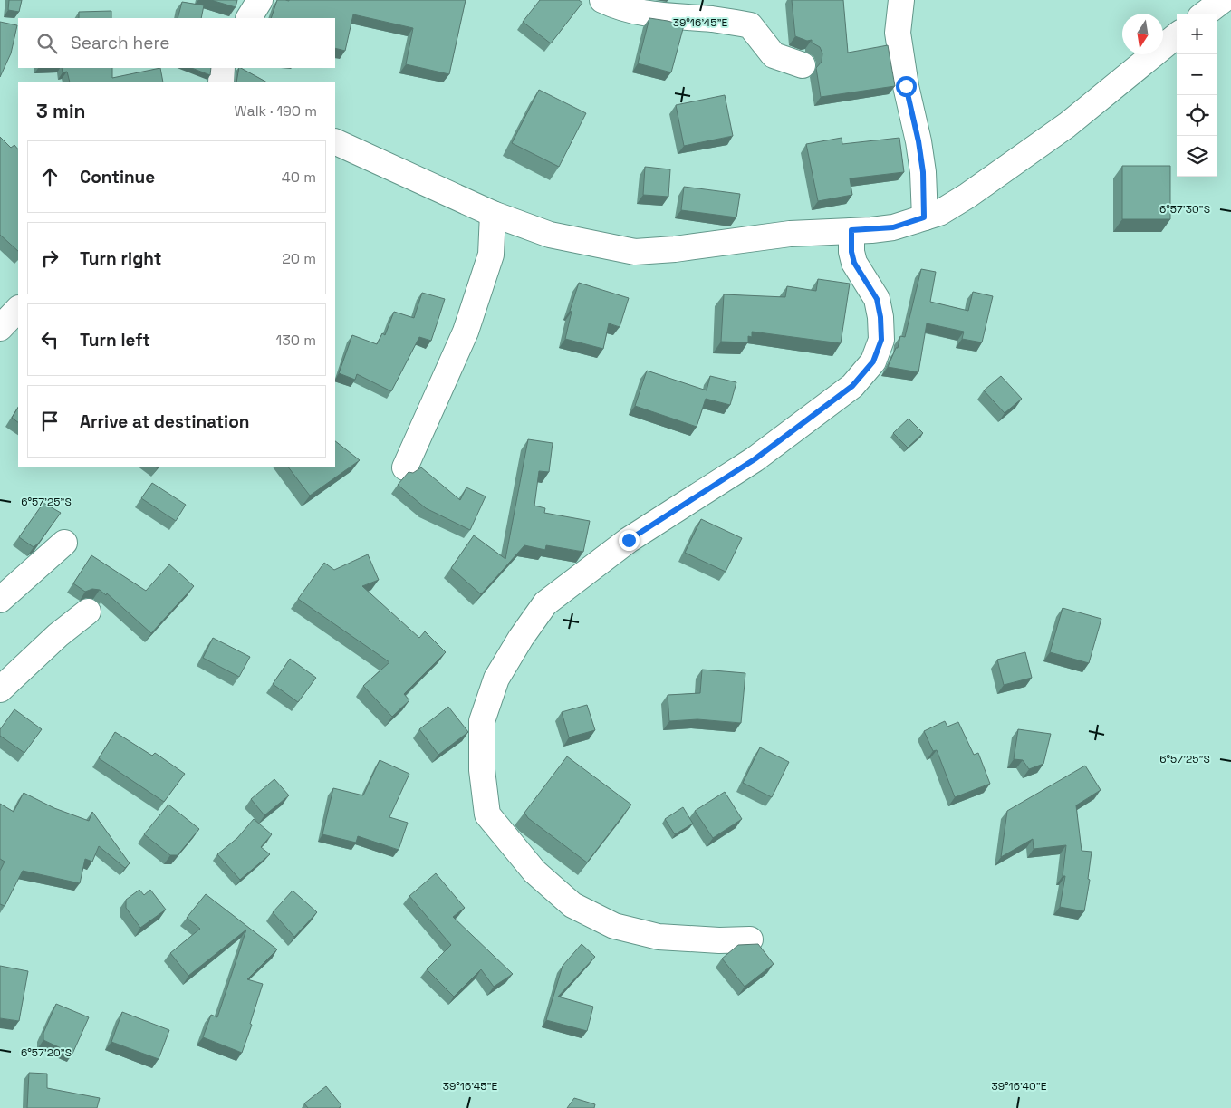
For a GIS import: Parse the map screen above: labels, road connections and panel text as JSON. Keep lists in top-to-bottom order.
{
  "north": "bottom",
  "page": {
    "map_buttons": ["+", "−"],
    "search": "Search here",
    "heading": ["3 min", "Walk · 190 m"],
    "list": [
      ["Continue", "40 m"],
      ["Turn right", "20 m"],
      ["Turn left", "130 m"],
      "Arrive at destination"
    ]
  },
  "coordinates": [
    "39°16'45\"E",
    "6°57'30\"S",
    "6°57'25\"S",
    "6°57'20\"S",
    "39°16'40\"E"
  ]
}
